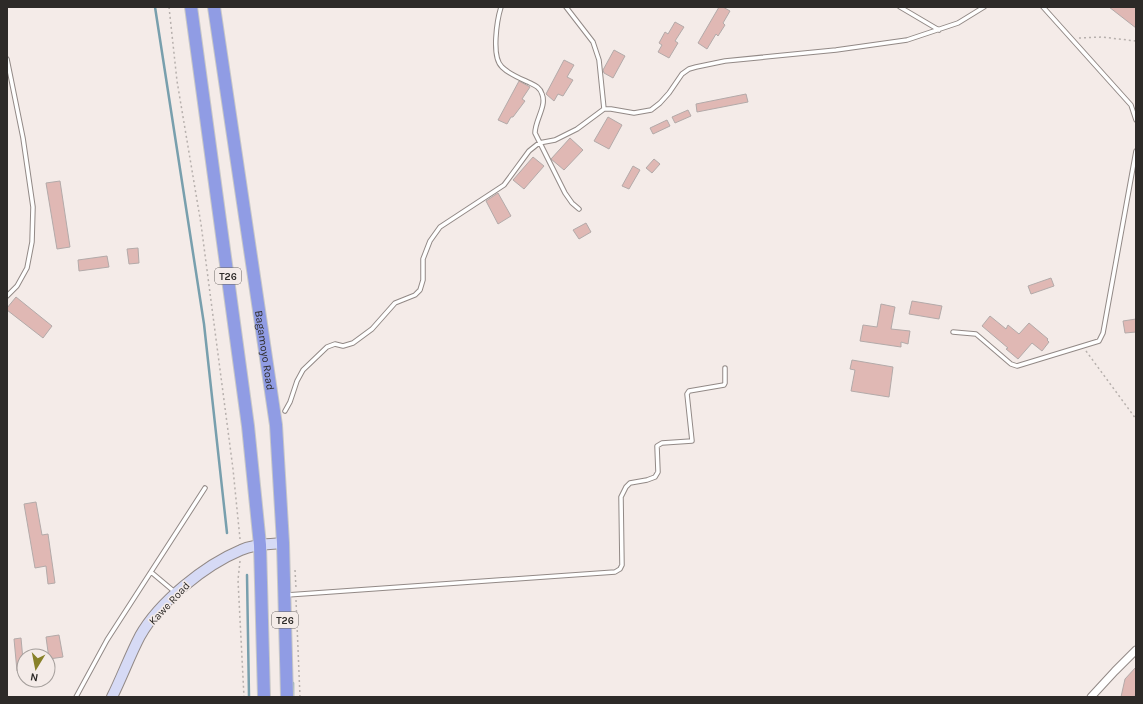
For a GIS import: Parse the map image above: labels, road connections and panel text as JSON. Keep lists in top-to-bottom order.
{
  "streets": {
    "highway": ["T26", "Bagamoyo Road"],
    "main road": ["Kawe Road"]
  },
  "crossings": [
    ["T26", "Kawe Road"],
    ["Bagamoyo Road", "Kawe Road"]
  ],
  "north": "bottom"
}
